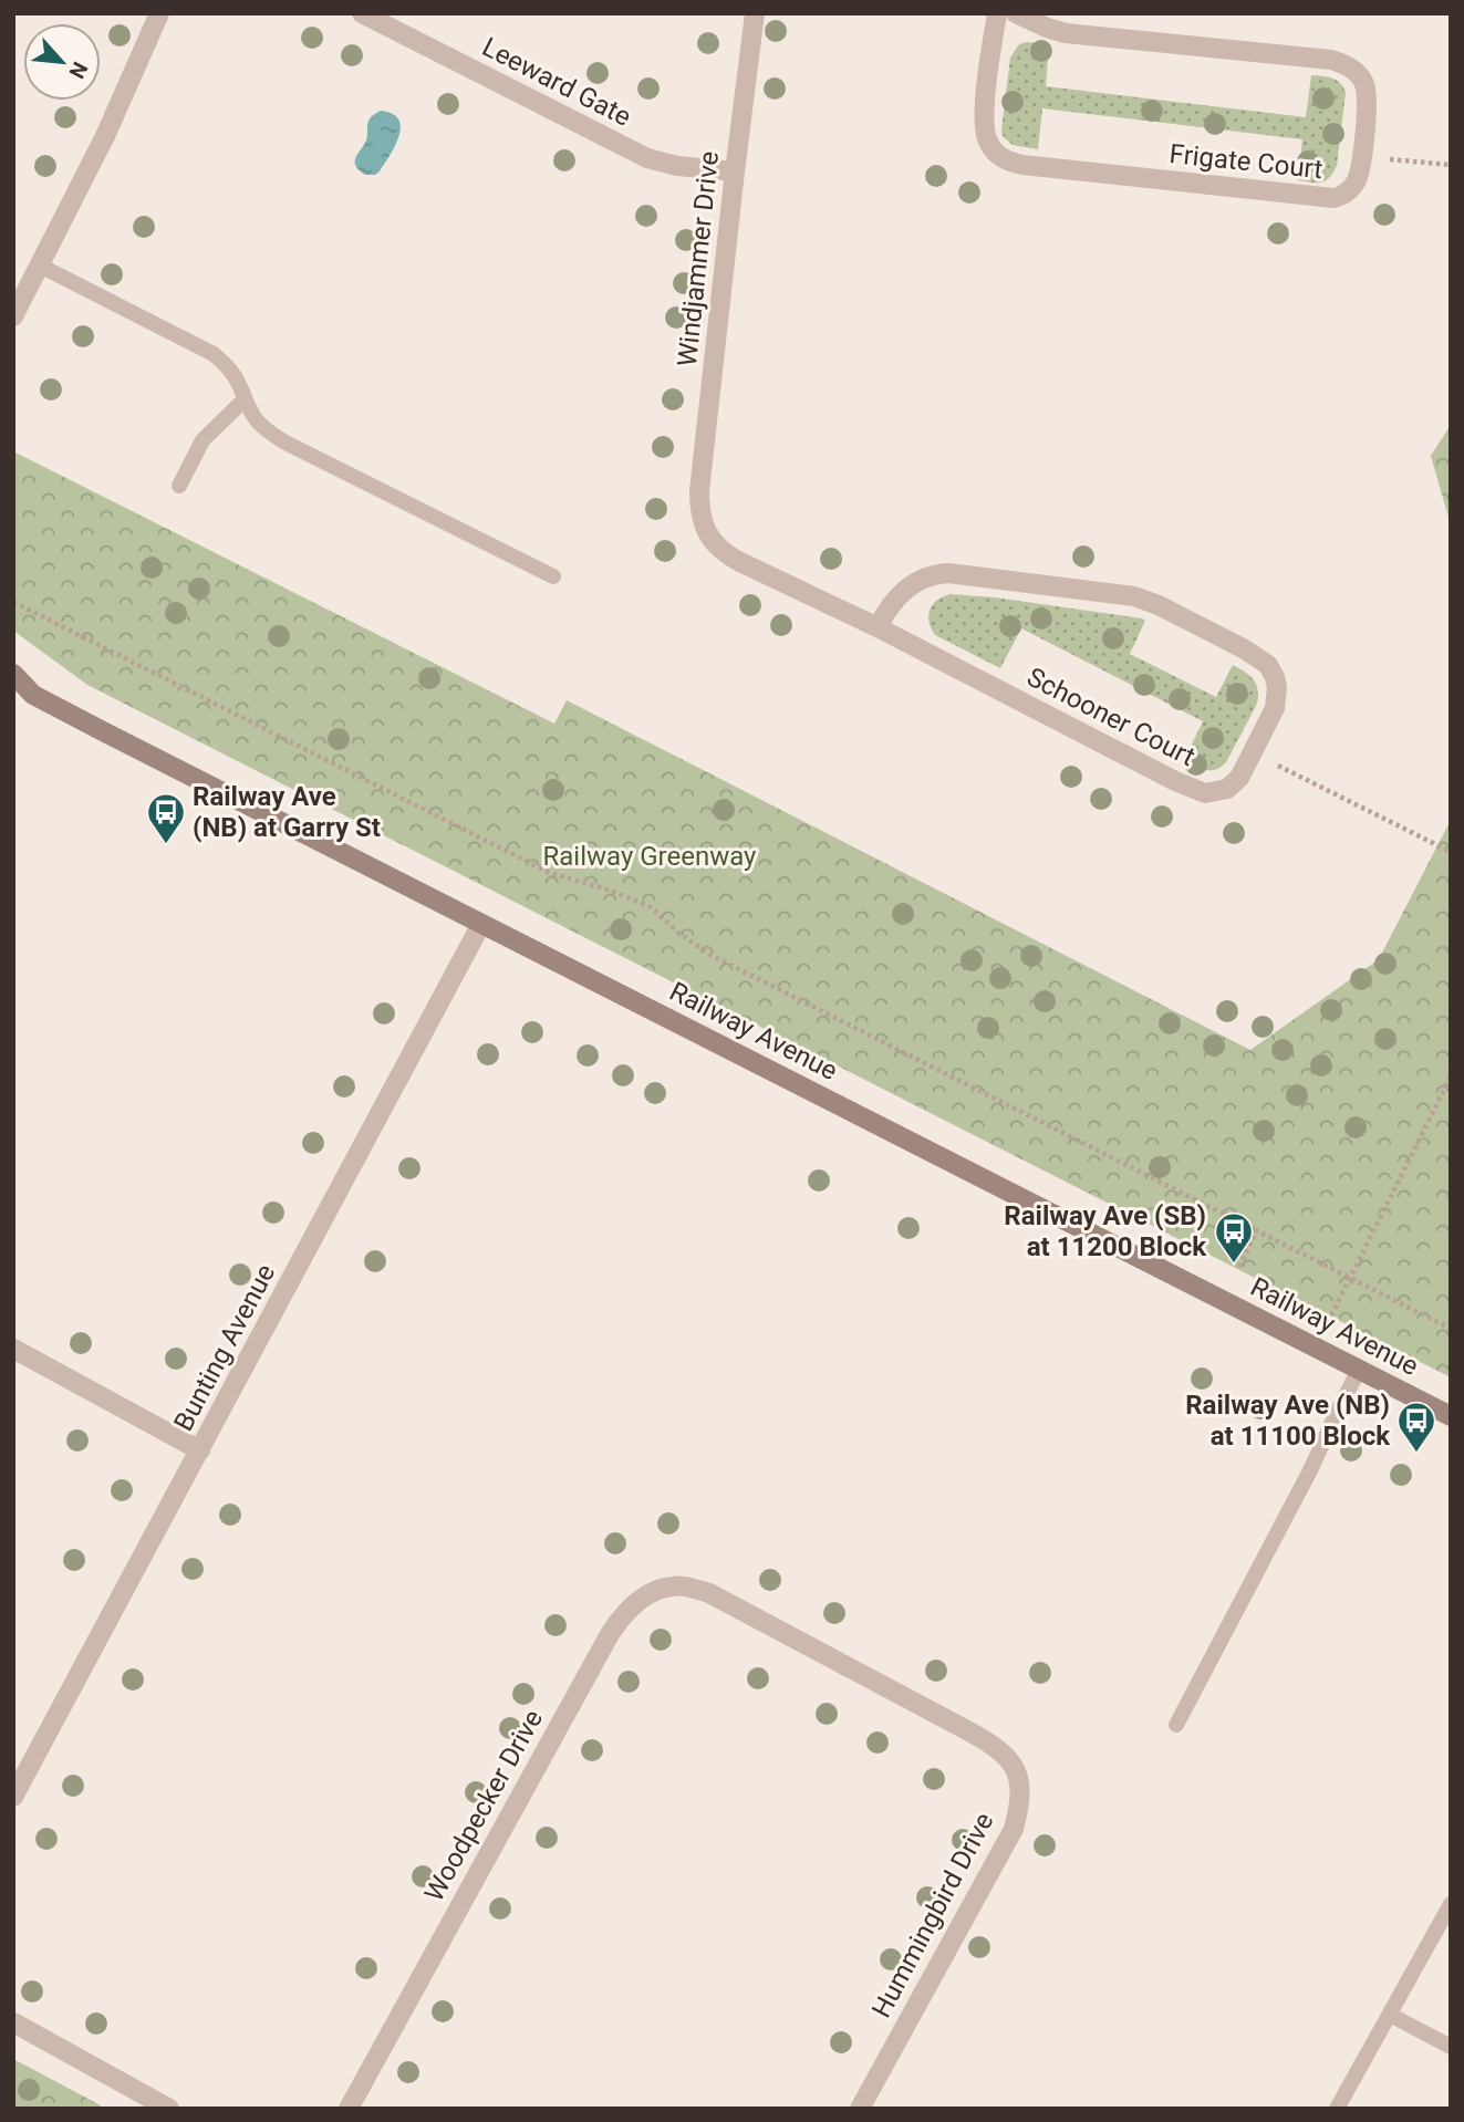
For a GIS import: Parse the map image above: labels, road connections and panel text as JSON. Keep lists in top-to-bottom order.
{
  "streets": {
    "street": [
      "Leeward Gate",
      "Frigate Court",
      "Windjammer Drive",
      "Schooner Court",
      "Railway Avenue",
      "Bunting Avenue",
      "Woodpecker Drive",
      "Hummingbird Drive"
    ]
  },
  "crossings": [
    ["Leeward Gate", "Windjammer Drive"],
    ["Windjammer Drive", "Schooner Court"],
    ["Railway Avenue", "Bunting Avenue"],
    ["Woodpecker Drive", "Hummingbird Drive"]
  ],
  "parks": ["Railway Greenway"],
  "places": {
    "bus stop": ["Railway Ave (NB) at Garry St", "Railway Ave (SB) at 11200 Block", "Railway Ave (NB) at 11100 Block"]
  },
  "north": "bottom right"
}
